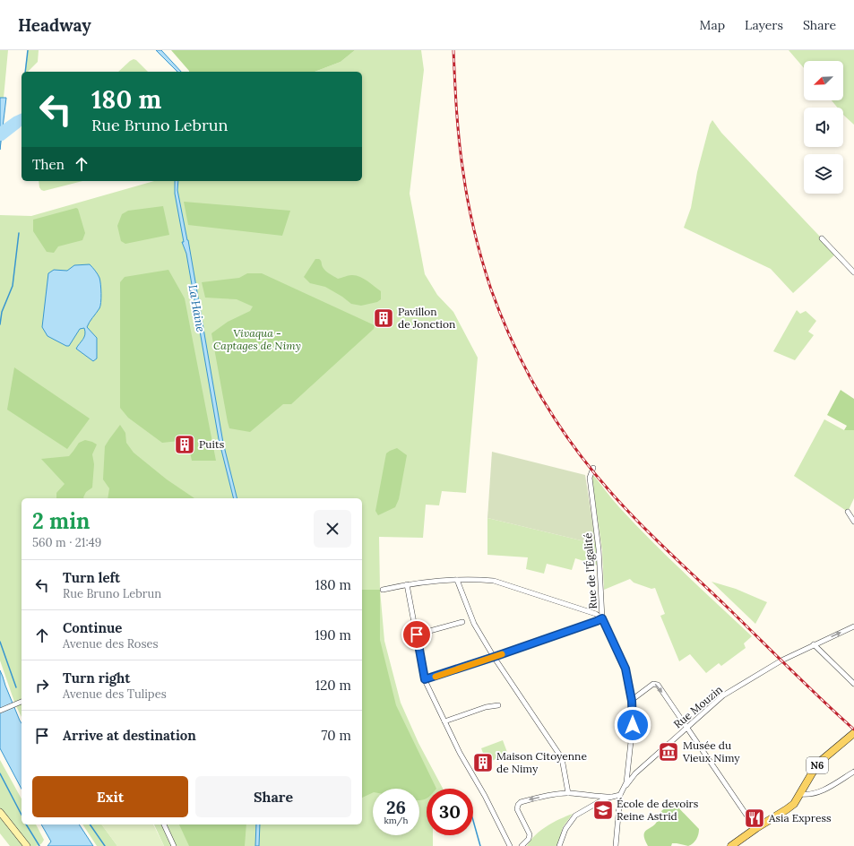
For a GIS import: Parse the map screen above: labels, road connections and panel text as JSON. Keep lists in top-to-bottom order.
{
  "streets": {
    "main road": ["N6"],
    "street": ["Rue de l'Égalité", "Rue Mouzin"]
  },
  "crossings": [
    ["Rue de l'Égalité", "Rue Mouzin"]
  ],
  "water": ["La Haine"],
  "parks": ["Vivaqua - Captages de Nimy"],
  "places": {
    "building": ["Pavillon de Jonction", "Puits", "Maison Citoyenne de Nimy"],
    "museum": ["Musée du Vieux Nimy"],
    "school or university": ["École de devoirs Reine Astrid"],
    "restaurant": ["Asia Express"]
  },
  "north": "bottom left",
  "page": {
    "header": "Headway",
    "nav": ["Map", "Layers", "Share"],
    "turn": ["180 m", "Rue Bruno Lebrun"],
    "then": "Then",
    "heading": ["2 min", "560 m · 21:49"],
    "list": [
      {
        "name": "Turn left",
        "note": "Rue Bruno Lebrun",
        "value": "180 m"
      },
      {
        "name": "Continue",
        "note": "Avenue des Roses",
        "value": "190 m"
      },
      {
        "name": "Turn right",
        "note": "Avenue des Tulipes",
        "value": "120 m"
      },
      {
        "name": "Arrive at destination",
        "value": "70 m"
      }
    ],
    "buttons": ["Exit", "Share"],
    "speed": "26 km/h",
    "limit": "30"
  }
}
